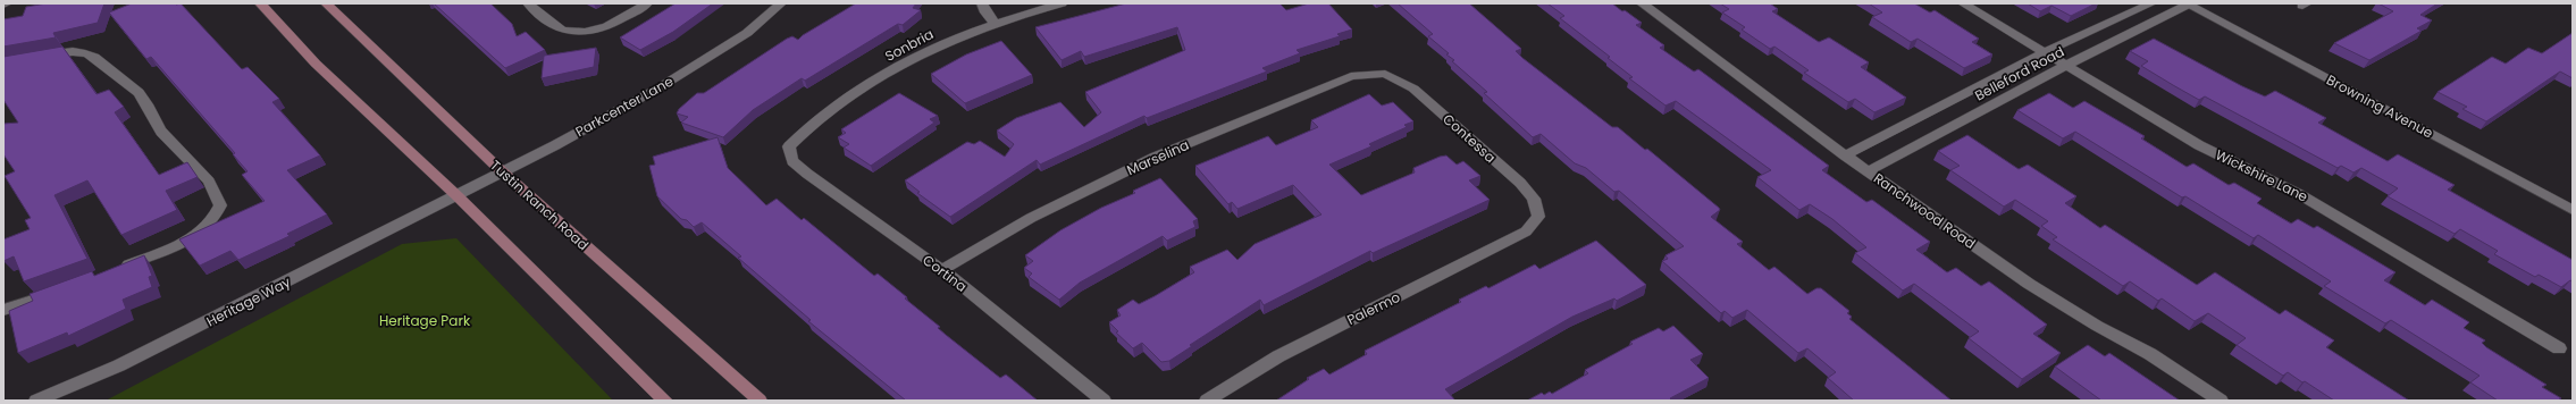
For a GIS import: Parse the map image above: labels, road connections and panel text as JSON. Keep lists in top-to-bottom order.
{
  "streets": {
    "main road": ["Tustin Ranch Road"],
    "street": [
      "Sonbria",
      "Belleford Road",
      "Parkcenter Lane",
      "Browning Avenue",
      "Contessa",
      "Marselina",
      "Wickshire Lane",
      "Ranchwood Road",
      "Cortina",
      "Heritage Way",
      "Palermo"
    ]
  },
  "crossings": [
    ["Sonbria", "Cortina"],
    ["Belleford Road", "Browning Avenue"],
    ["Belleford Road", "Wickshire Lane"],
    ["Belleford Road", "Ranchwood Road"],
    ["Parkcenter Lane", "Tustin Ranch Road"],
    ["Parkcenter Lane", "Heritage Way"],
    ["Contessa", "Marselina"],
    ["Contessa", "Palermo"],
    ["Marselina", "Cortina"]
  ],
  "parks": ["Heritage Park"]
}
